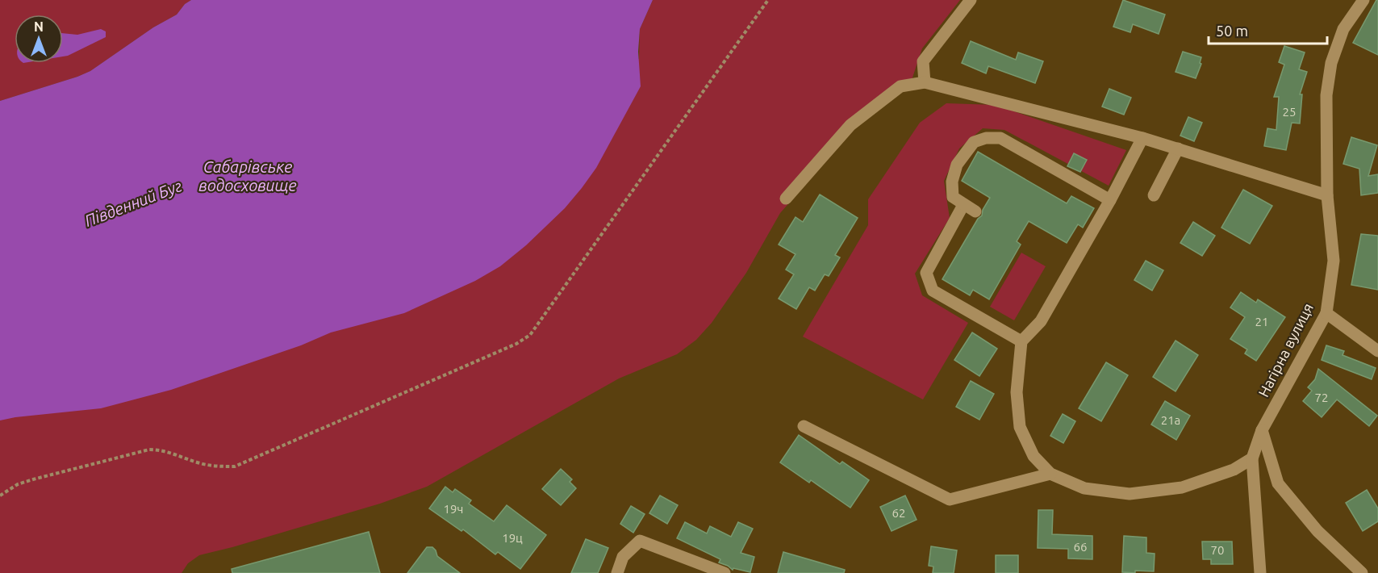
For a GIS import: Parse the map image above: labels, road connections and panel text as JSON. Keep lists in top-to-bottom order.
{
  "streets": {
    "street": ["Нагірна вулиця"]
  },
  "water": ["Сабарівське водосховище", "Південний Буг"],
  "house_numbers": [
    "25",
    "21",
    "72",
    "21а",
    "19ч",
    "62",
    "19ц",
    "66",
    "70"
  ],
  "scale_bar": "50 m",
  "north": "top"
}
